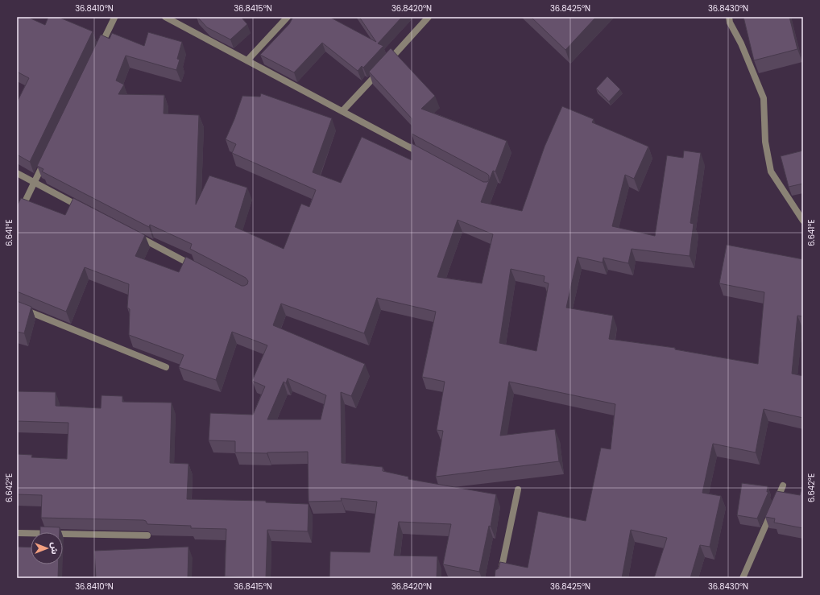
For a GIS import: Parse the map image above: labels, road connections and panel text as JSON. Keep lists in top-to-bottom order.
{
  "north": "right",
  "coordinates": [
    "36.8410°N",
    "36.8415°N",
    "36.8420°N",
    "36.8425°N",
    "36.8430°N",
    "6.641°E",
    "6.642°E"
  ]
}
